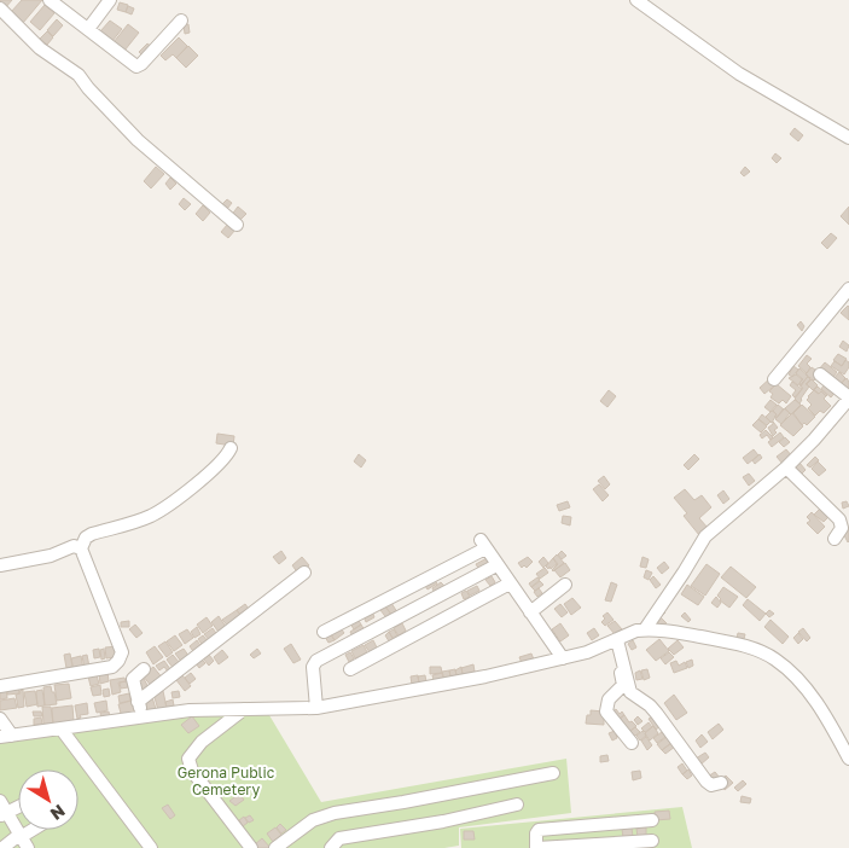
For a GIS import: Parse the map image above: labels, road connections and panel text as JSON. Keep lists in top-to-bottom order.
{
  "parks": ["Gerona Public Cemetery"],
  "north": "bottom right"
}
